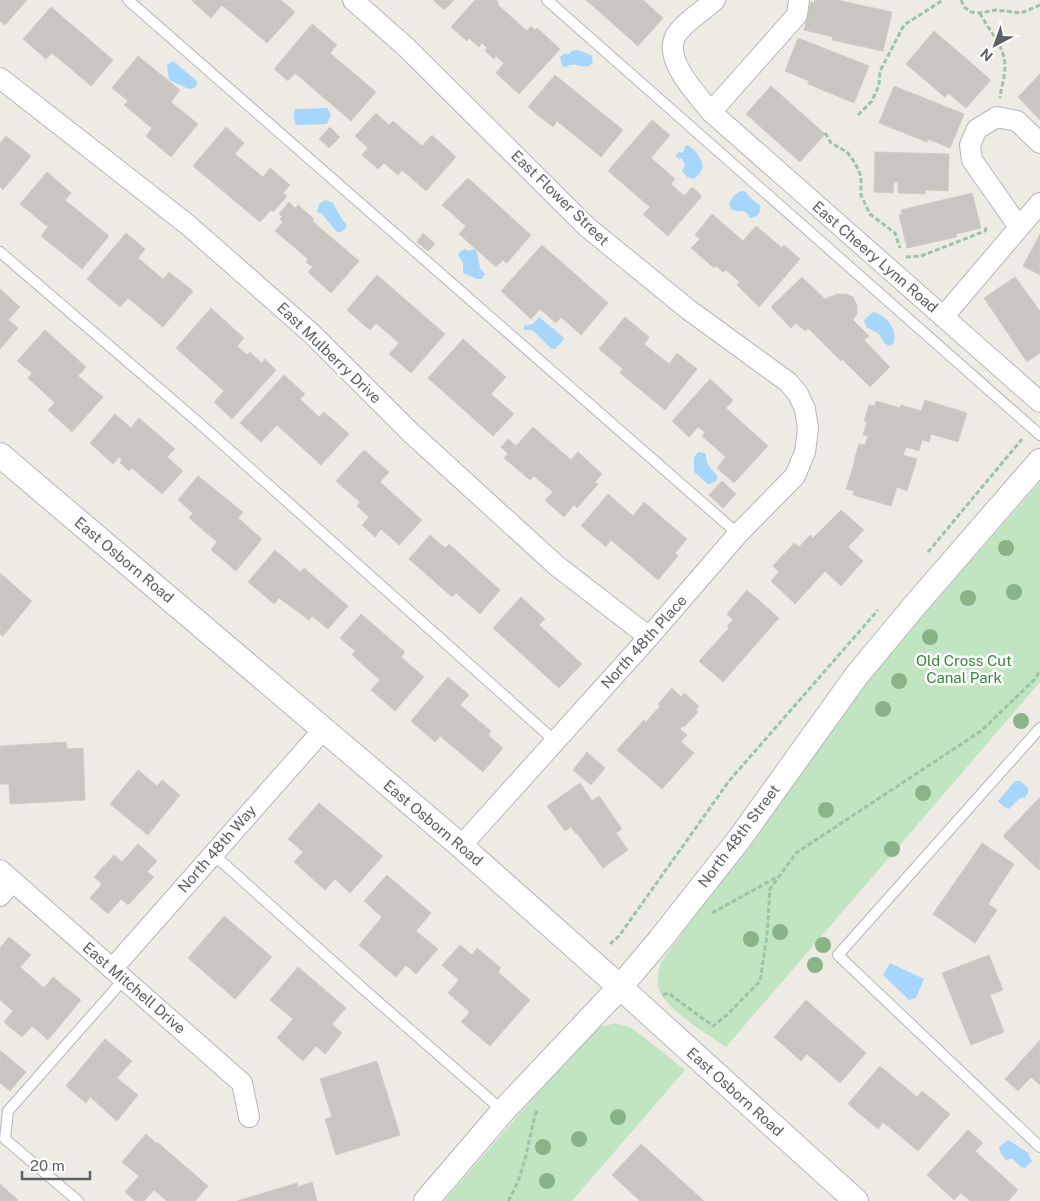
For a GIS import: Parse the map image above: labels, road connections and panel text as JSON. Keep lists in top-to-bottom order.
{
  "streets": {
    "street": [
      "East Flower Street",
      "East Cheery Lynn Road",
      "East Mulberry Drive",
      "East Osborn Road",
      "North 48th Place",
      "North 48th Street",
      "North 48th Way",
      "East Mitchell Drive"
    ]
  },
  "crossings": [
    ["East Flower Street", "North 48th Place"],
    ["East Mulberry Drive", "North 48th Place"],
    ["East Osborn Road", "North 48th Place"],
    ["East Osborn Road", "North 48th Street"],
    ["East Osborn Road", "North 48th Way"],
    ["North 48th Way", "East Mitchell Drive"]
  ],
  "parks": ["Old Cross Cut Canal Park"],
  "scale_bar": "20 m",
  "north": "bottom left"
}
